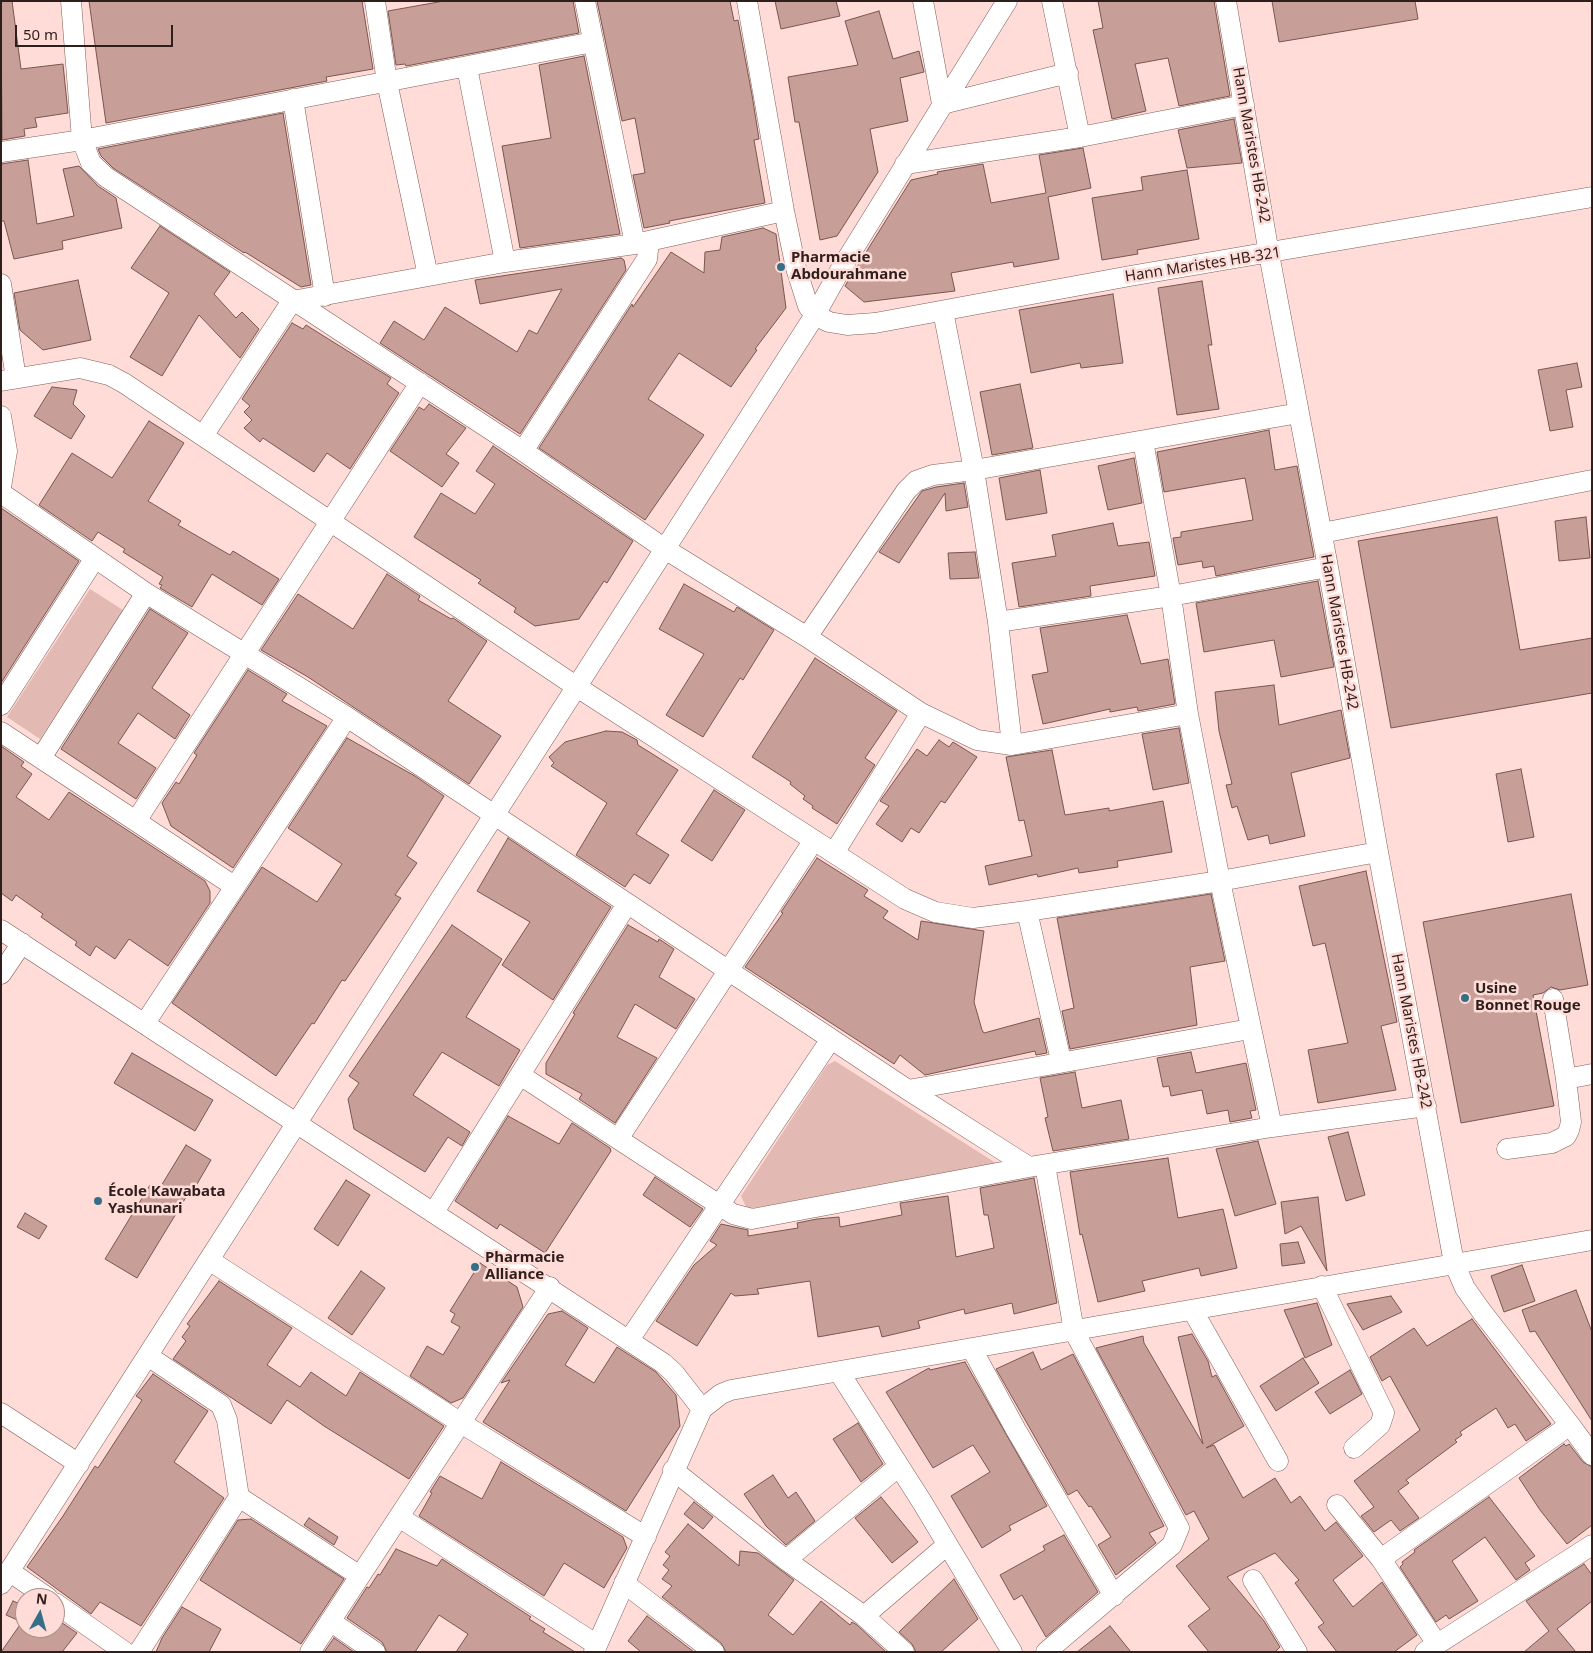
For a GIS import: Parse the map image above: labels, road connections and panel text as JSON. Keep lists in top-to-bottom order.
{
  "streets": {
    "street": ["Hann Maristes HB-242", "Hann Maristes HB-321"]
  },
  "crossings": [
    ["Hann Maristes HB-242", "Hann Maristes HB-321"]
  ],
  "places": [
    "Pharmacie Abdourahmane",
    "Usine Bonnet Rouge",
    "École Kawabata Yashunari",
    "Pharmacie Alliance"
  ],
  "scale_bar": "50 m",
  "north": "top"
}
